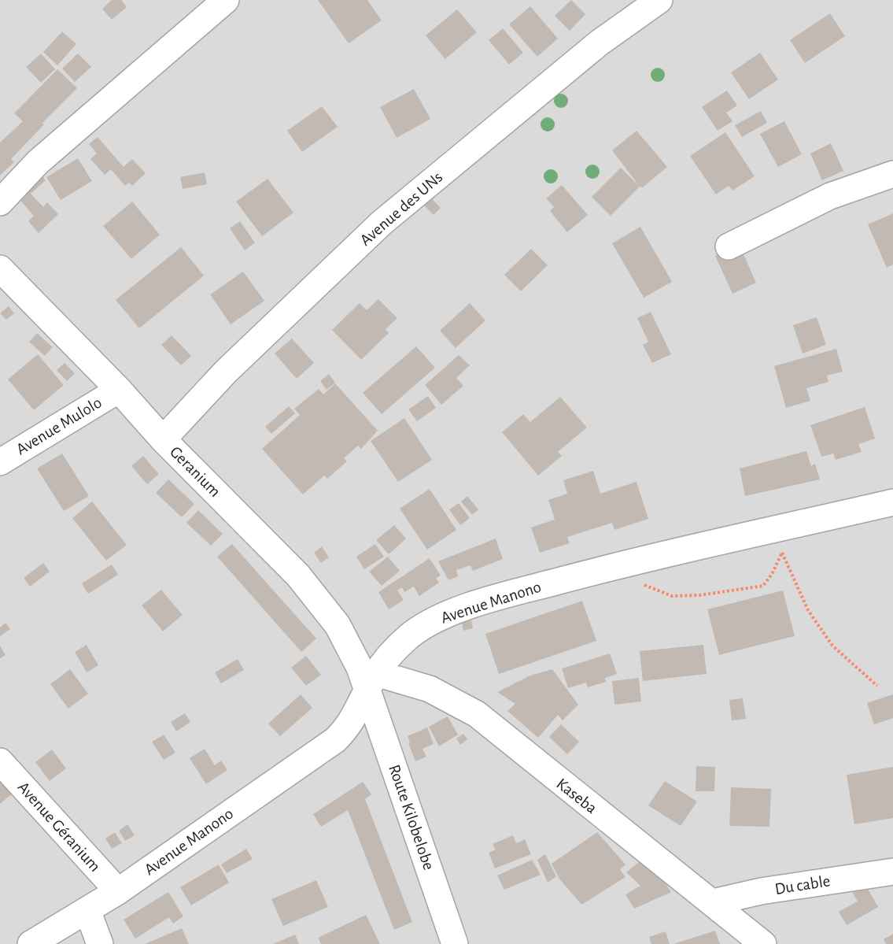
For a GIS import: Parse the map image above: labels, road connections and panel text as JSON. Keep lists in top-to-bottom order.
{
  "streets": {
    "street": [
      "Avenue des UNs",
      "Avenue Mulolo",
      "Geranium",
      "Avenue Manono",
      "Kaseba",
      "Route Kilobelobe",
      "Avenue Géranium",
      "Du cable"
    ]
  },
  "crossings": [
    ["Avenue des UNs", "Geranium"],
    ["Avenue Mulolo", "Geranium"],
    ["Geranium", "Avenue Manono"],
    ["Geranium", "Kaseba"],
    ["Geranium", "Route Kilobelobe"],
    ["Avenue Manono", "Kaseba"],
    ["Avenue Manono", "Route Kilobelobe"],
    ["Avenue Manono", "Avenue Géranium"],
    ["Kaseba", "Route Kilobelobe"],
    ["Kaseba", "Du cable"]
  ]
}
